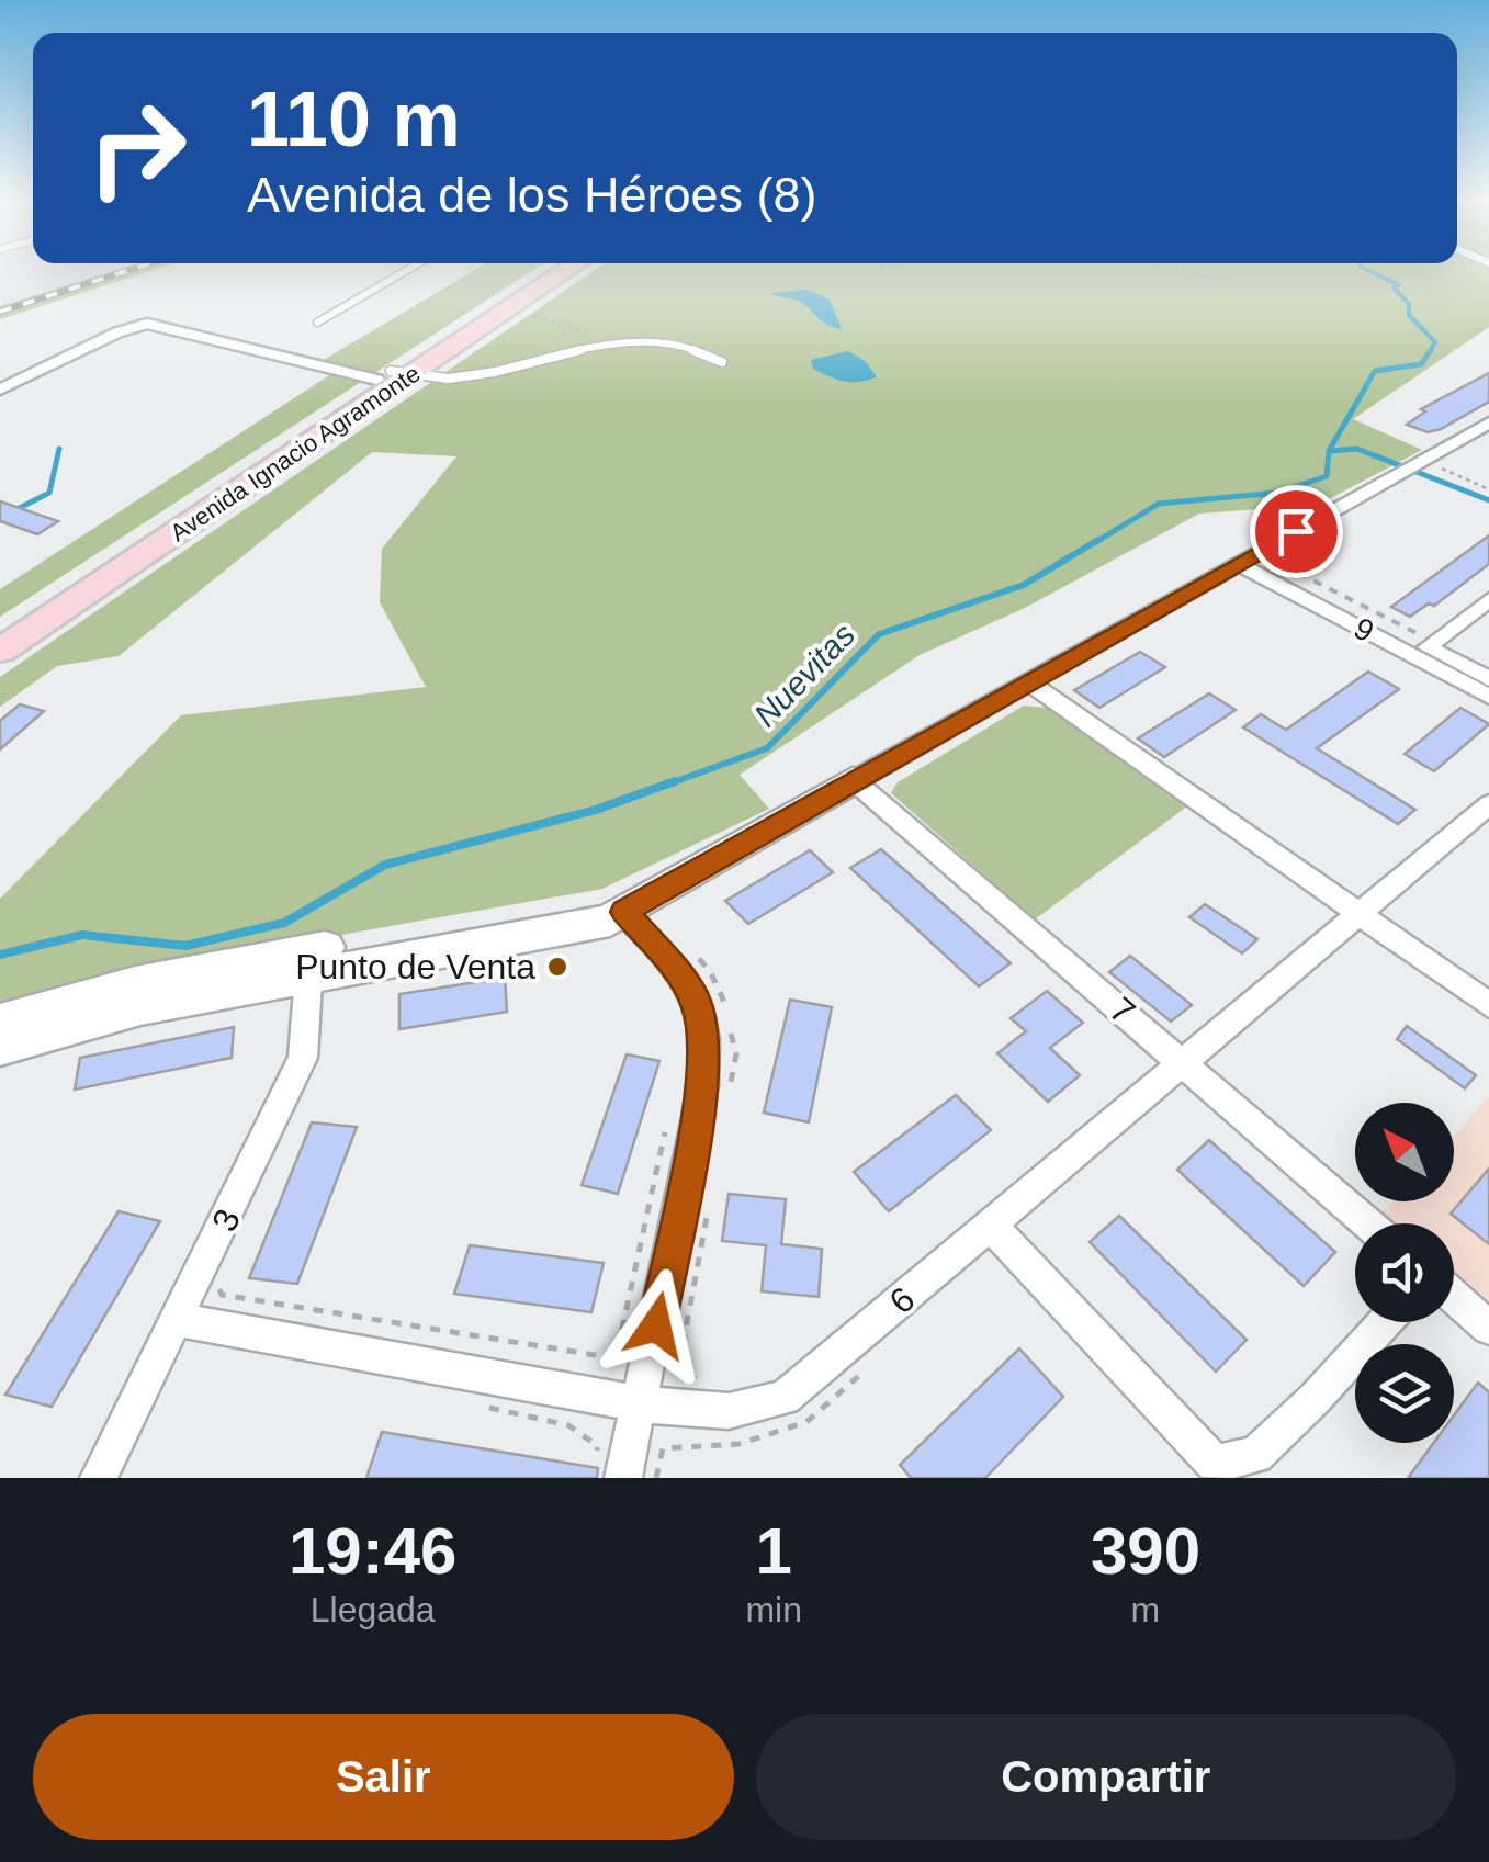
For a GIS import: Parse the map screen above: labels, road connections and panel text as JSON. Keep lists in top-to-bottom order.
{
  "streets": {
    "main road": ["Avenida Ignacio Agramonte"],
    "street": [
      "9",
      "7",
      "3",
      "6"
    ]
  },
  "crossings": [
    ["7", "6"],
    ["3", "6"]
  ],
  "water": ["Nuevitas"],
  "places": ["Punto de Venta"],
  "north": "top left",
  "page": {
    "turn": ["110 m", "Avenida de los Héroes (8)"],
    "eta": [
      "19:46",
      "Llegada",
      "1",
      "min",
      "390",
      "m"
    ],
    "buttons": ["Salir", "Compartir"]
  }
}
